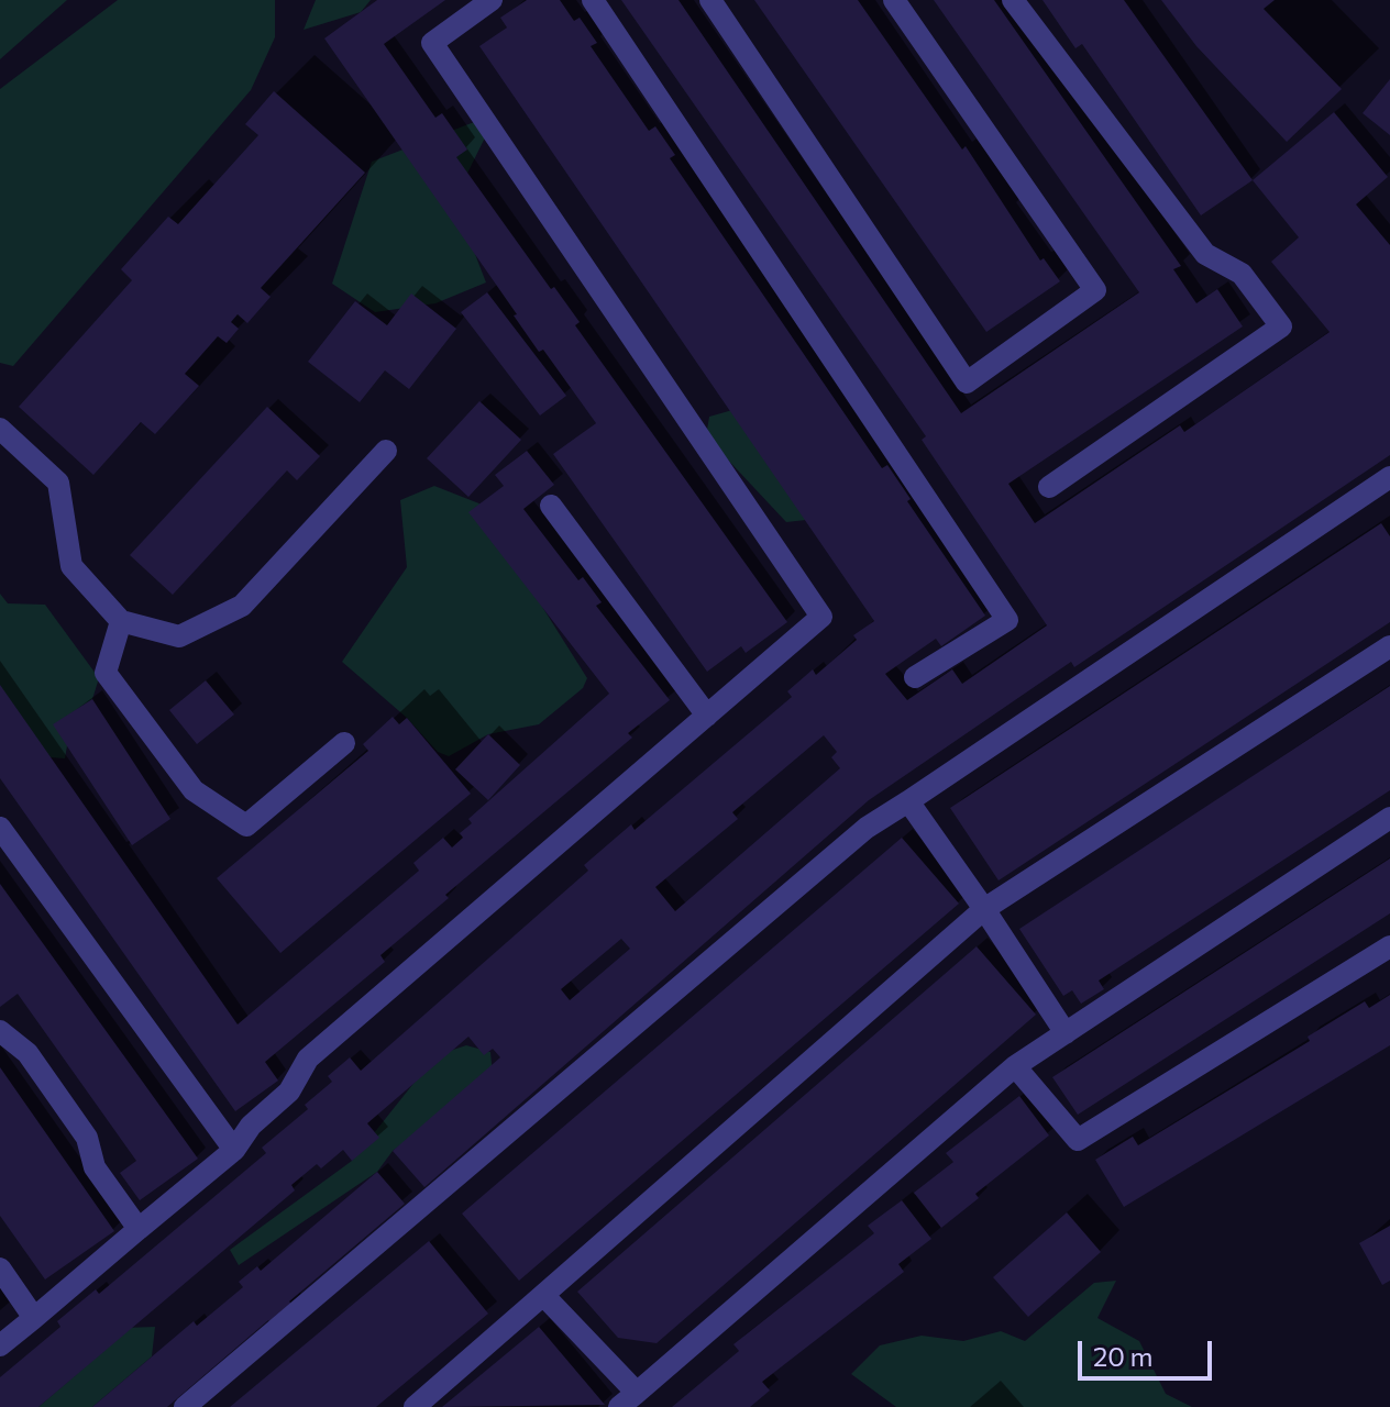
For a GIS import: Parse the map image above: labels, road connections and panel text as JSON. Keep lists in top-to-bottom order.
{
  "scale_bar": "20 m"
}
